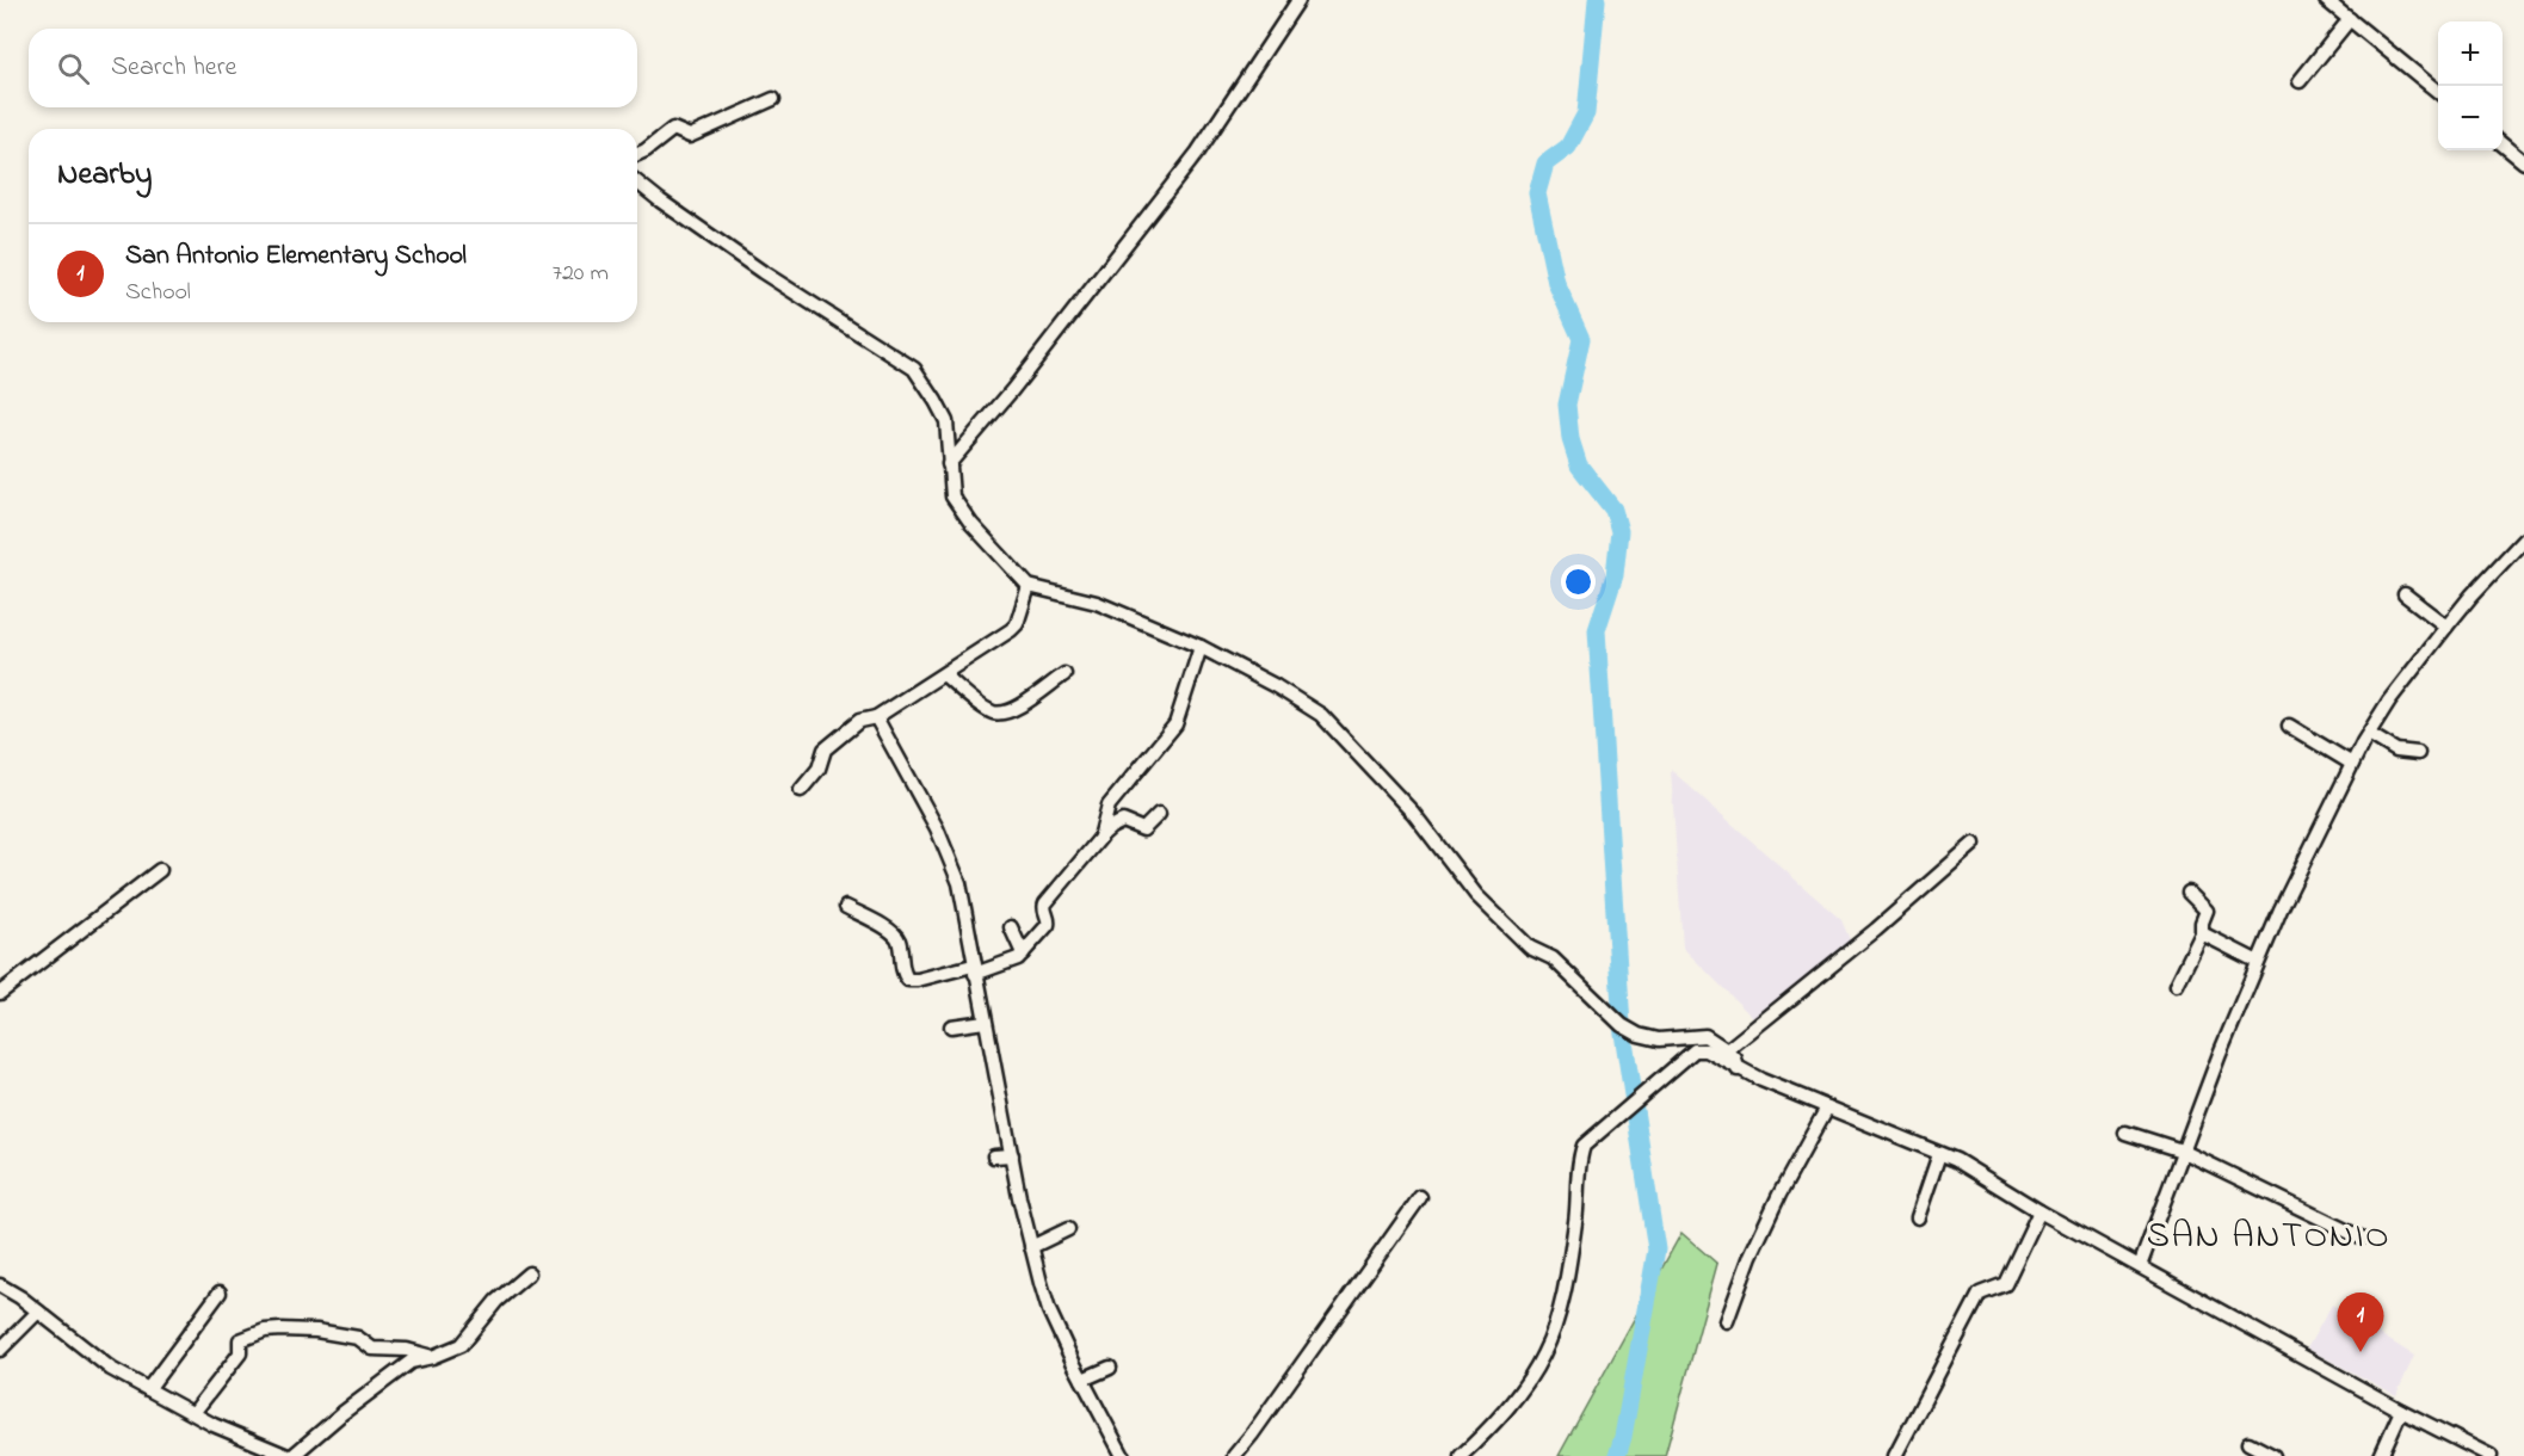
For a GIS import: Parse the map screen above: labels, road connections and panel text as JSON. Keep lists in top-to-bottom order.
{
  "districts": ["SAN ANTONIO"],
  "page": {
    "map_buttons": ["+", "−"],
    "search": "Search here",
    "heading": "Nearby",
    "list": [
      {
        "mark": "1",
        "name": "San Antonio Elementary School",
        "note": "School",
        "value": "720 m"
      }
    ],
    "pins": "1"
  }
}
